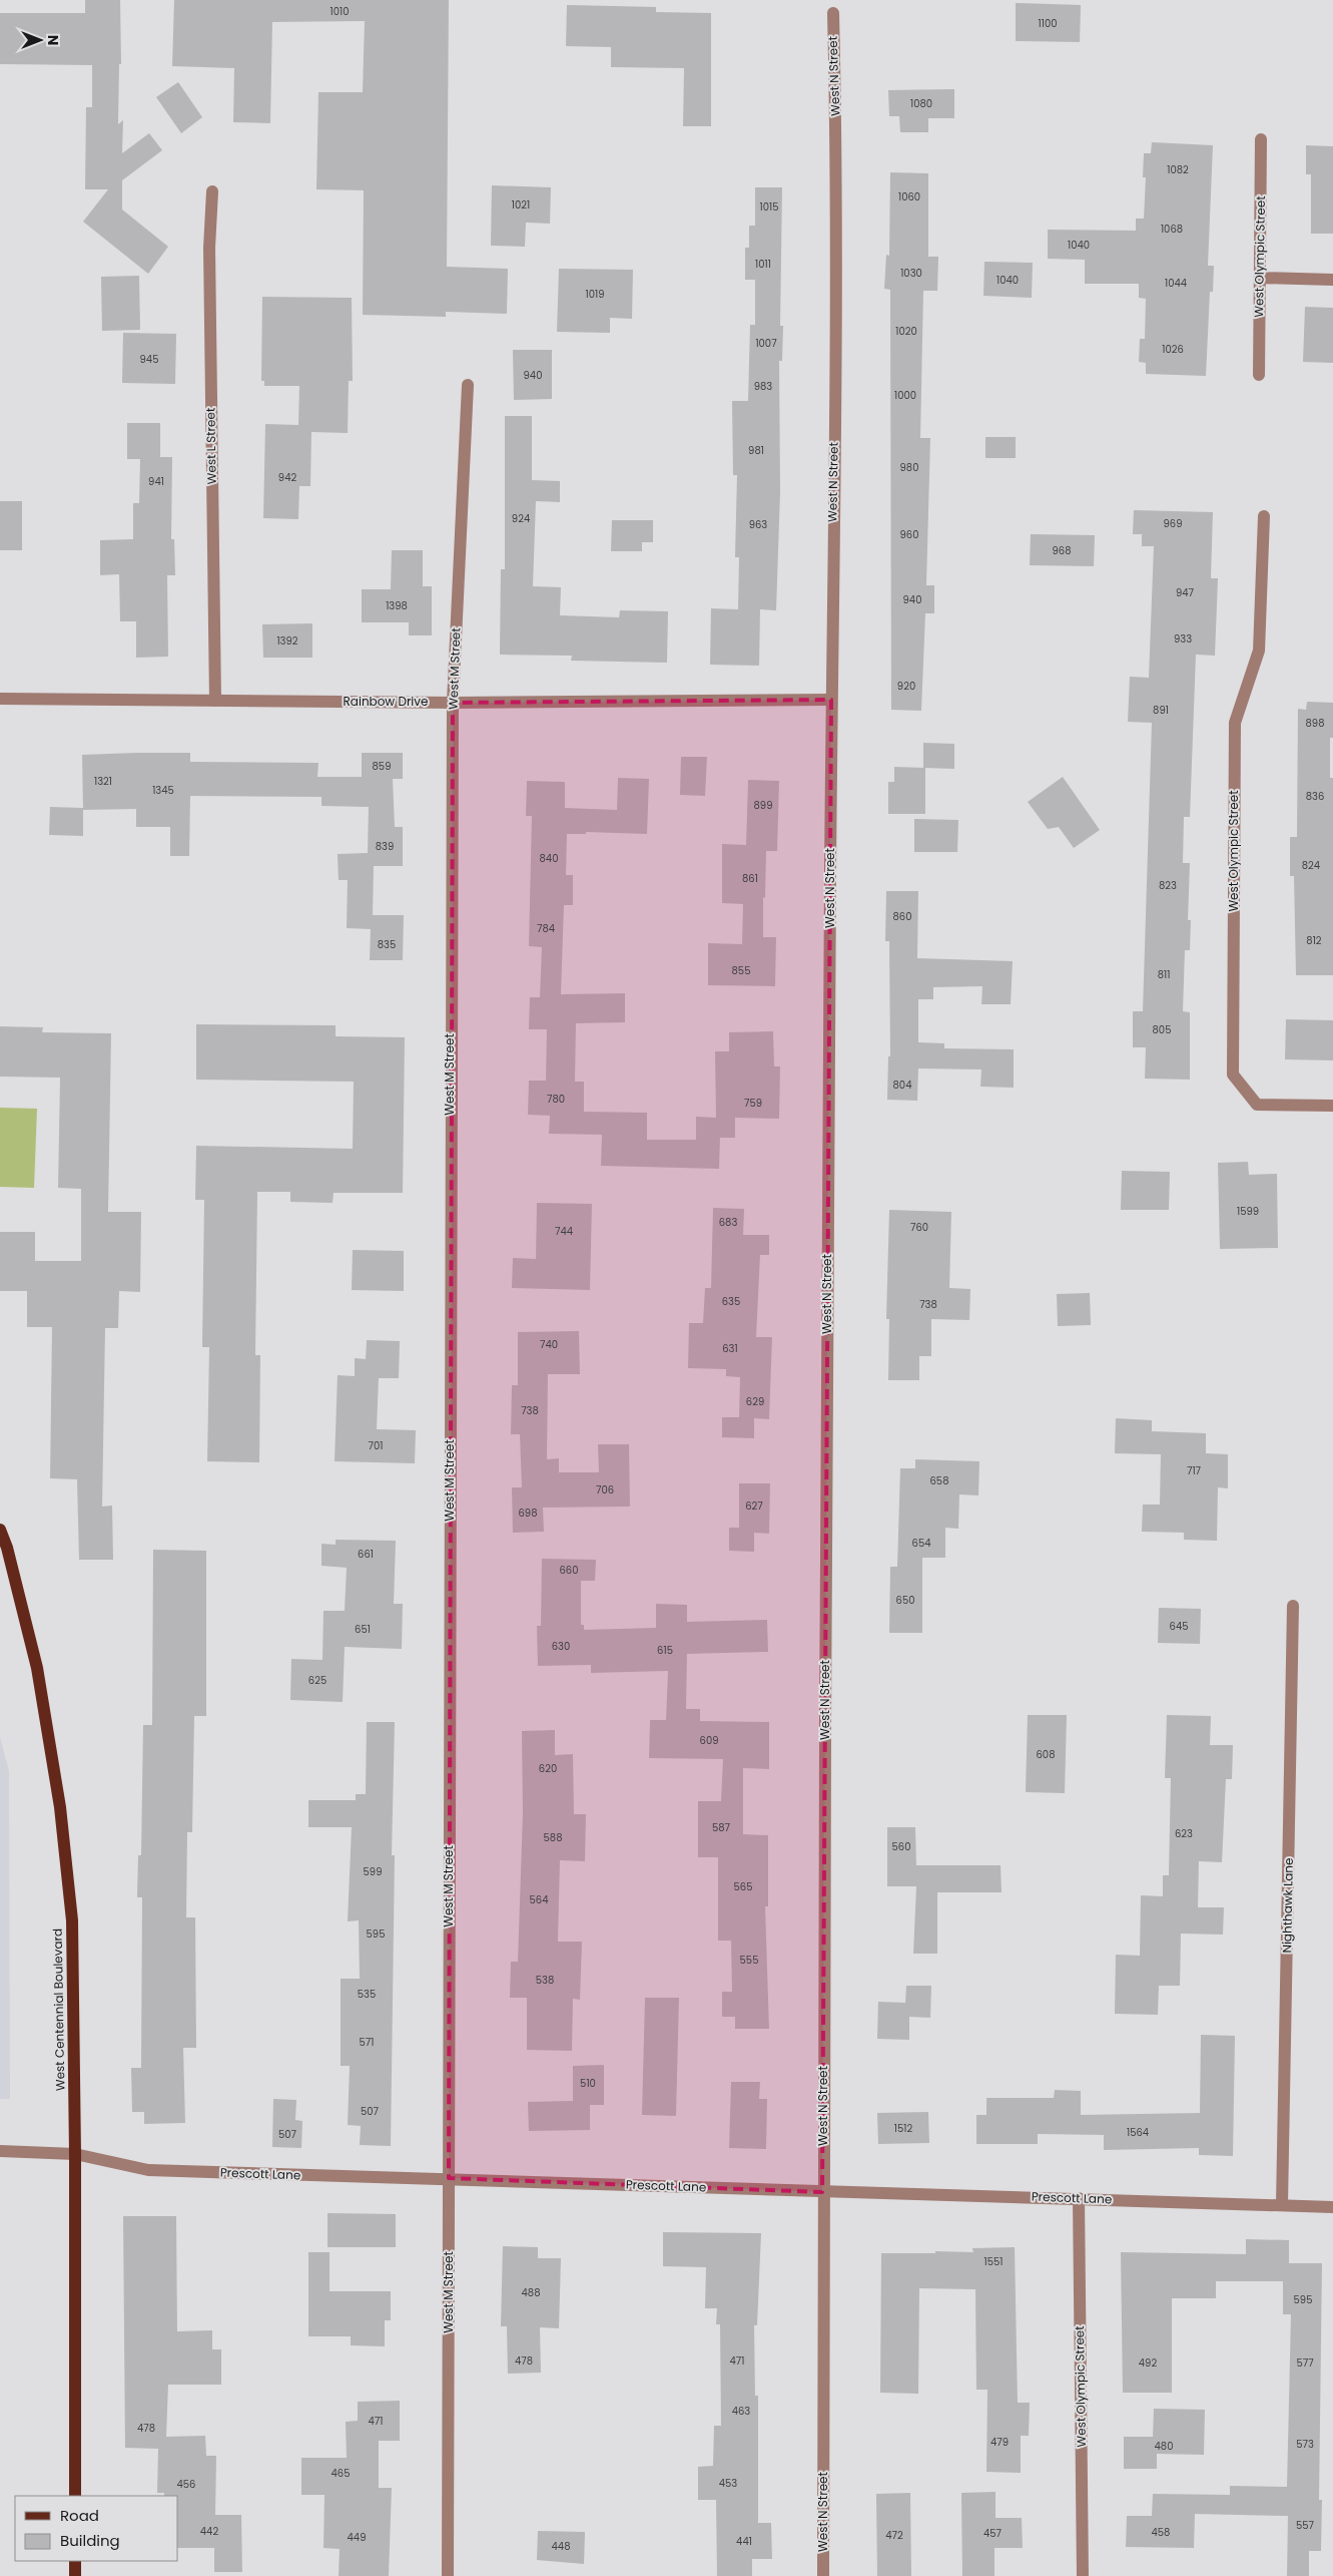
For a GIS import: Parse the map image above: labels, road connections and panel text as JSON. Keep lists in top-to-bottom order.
{
  "streets": {
    "main road": ["West Centennial Boulevard"],
    "street": [
      "West N Street",
      "West Olympic Street",
      "West L Street",
      "West M Street",
      "Rainbow Drive",
      "Nighthawk Lane",
      "Prescott Lane"
    ]
  },
  "crossings": [
    ["West N Street", "Rainbow Drive"],
    ["West N Street", "Prescott Lane"],
    ["West Olympic Street", "Prescott Lane"],
    ["West L Street", "Rainbow Drive"],
    ["West M Street", "Rainbow Drive"],
    ["West M Street", "Prescott Lane"],
    ["Nighthawk Lane", "Prescott Lane"],
    ["West Centennial Boulevard", "Prescott Lane"]
  ],
  "house_numbers": [
    "1010",
    "1100",
    "1080",
    "1082",
    "1060",
    "1021",
    "1015",
    "1068",
    "1040",
    "1011",
    "1030",
    "1040",
    "1044",
    "1019",
    "1020",
    "1007",
    "1026",
    "945",
    "940",
    "983",
    "1000",
    "981",
    "980",
    "942",
    "941",
    "924",
    "969",
    "963",
    "960",
    "968",
    "947",
    "940",
    "1398",
    "933",
    "1392",
    "920",
    "891",
    "898",
    "859",
    "1321",
    "1345",
    "836",
    "899",
    "839",
    "840",
    "824",
    "861",
    "823",
    "860",
    "784",
    "812",
    "835",
    "855",
    "811",
    "805",
    "804",
    "780",
    "759",
    "1599",
    "683",
    "760",
    "744",
    "635",
    "738",
    "740",
    "631",
    "629",
    "738",
    "701",
    "717",
    "658",
    "706",
    "627",
    "698",
    "654",
    "661",
    "660",
    "650",
    "645",
    "651",
    "630",
    "615",
    "625",
    "609",
    "608",
    "620",
    "587",
    "623",
    "588",
    "560",
    "599",
    "565",
    "564",
    "595",
    "555",
    "538",
    "535",
    "571",
    "510",
    "507",
    "1512",
    "1564",
    "507",
    "1551",
    "488",
    "595",
    "478",
    "471",
    "492",
    "577",
    "463",
    "471",
    "478",
    "479",
    "573",
    "480",
    "465",
    "453",
    "456",
    "557",
    "442",
    "458",
    "457",
    "472",
    "449",
    "441",
    "448"
  ],
  "legend": ["Road", "Building"],
  "north": "right"
}
